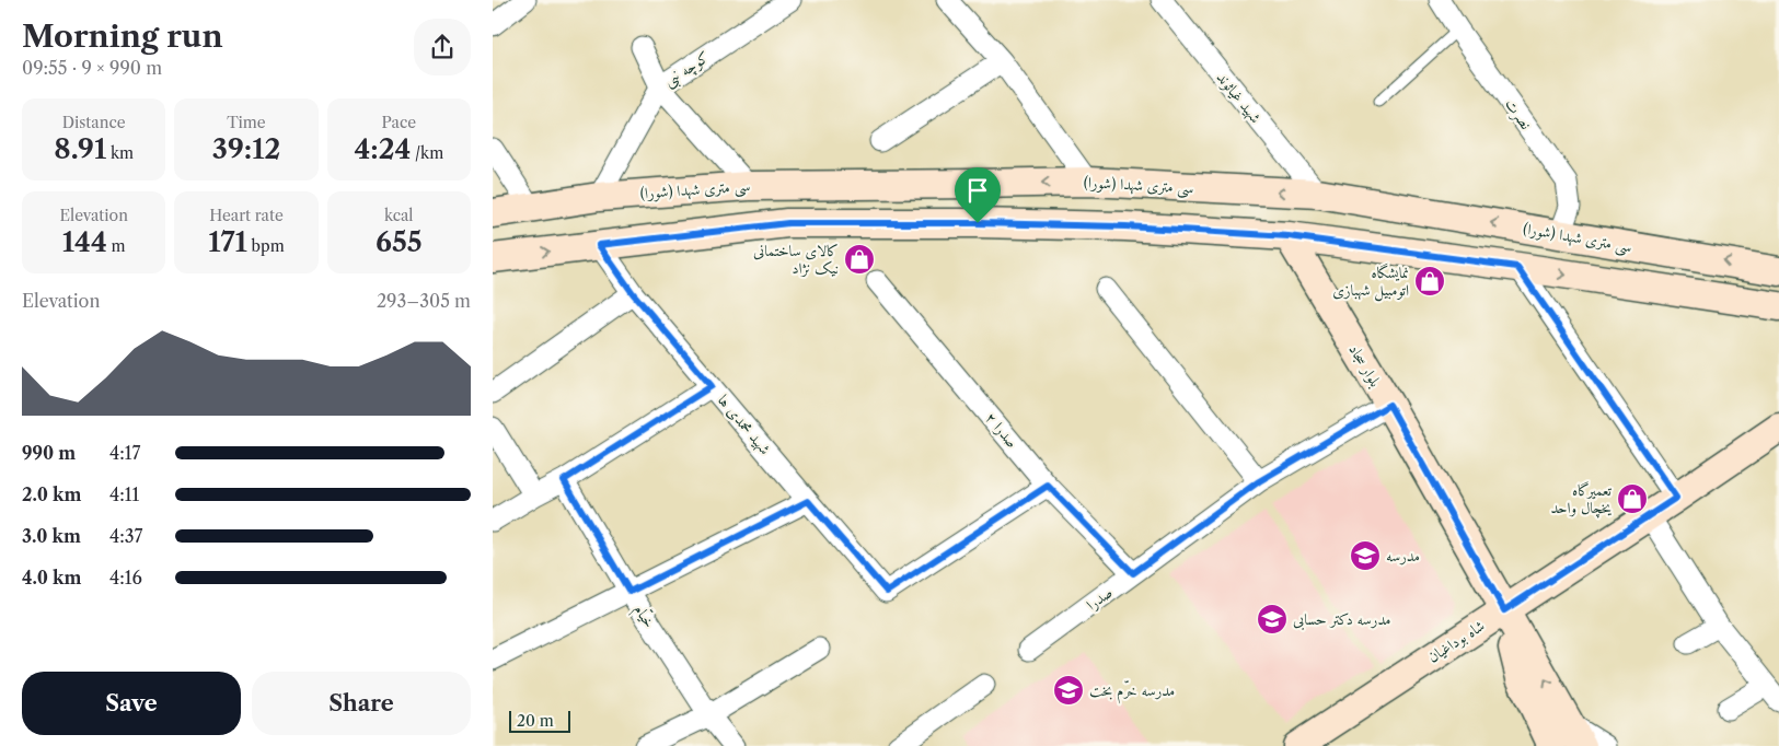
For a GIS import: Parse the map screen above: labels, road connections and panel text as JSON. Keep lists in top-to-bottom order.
{
  "streets": {
    "main road": ["سی متری شهدا (شورا)", "بلوار سجاد", "شاه بوداغیان"],
    "street": [
      "کوچه نبی",
      "شهید غیاثوند",
      "نصرت",
      "شهید محمدی ها",
      "صدرا ۲",
      "صدرا",
      "خیّام"
    ]
  },
  "crossings": [
    ["کوچه نبی", "سی متری شهدا (شورا)"],
    ["شهید غیاثوند", "سی متری شهدا (شورا)"],
    ["نصرت", "سی متری شهدا (شورا)"],
    ["بلوار سجاد", "صدرا"],
    ["بلوار سجاد", "شاه بوداغیان"],
    ["شهید محمدی ها", "صدرا ۲"],
    ["صدرا ۲", "صدرا"]
  ],
  "places": {
    "shop": ["کالای ساختمانی نیک نژاد", "نمایشگاه اتومبیل شهبازی", "تعمیرگاه یخچال واحد"],
    "school or university": ["مدرسه", "مدرسه دکتر حسابی", "مدرسه خرّم بخت"]
  },
  "scale_bar": "20 m",
  "page": {
    "heading": ["Morning run", "09:55 · 9 × 990 m"],
    "stats": [
      ["Distance", "8.91 km"],
      ["Time", "39:12"],
      ["Pace", "4:24 /km"],
      ["Elevation", "144 m"],
      ["Heart rate", "171 bpm"],
      ["kcal", "655"]
    ],
    "chart": ["Elevation", "293–305 m"],
    "list": [
      {
        "name": "990 m",
        "note": "4:17"
      },
      {
        "name": "2.0 km",
        "note": "4:11"
      },
      {
        "name": "3.0 km",
        "note": "4:37"
      },
      {
        "name": "4.0 km",
        "note": "4:16"
      }
    ],
    "buttons": ["Save", "Share"],
    "scale": "20 m"
  }
}
